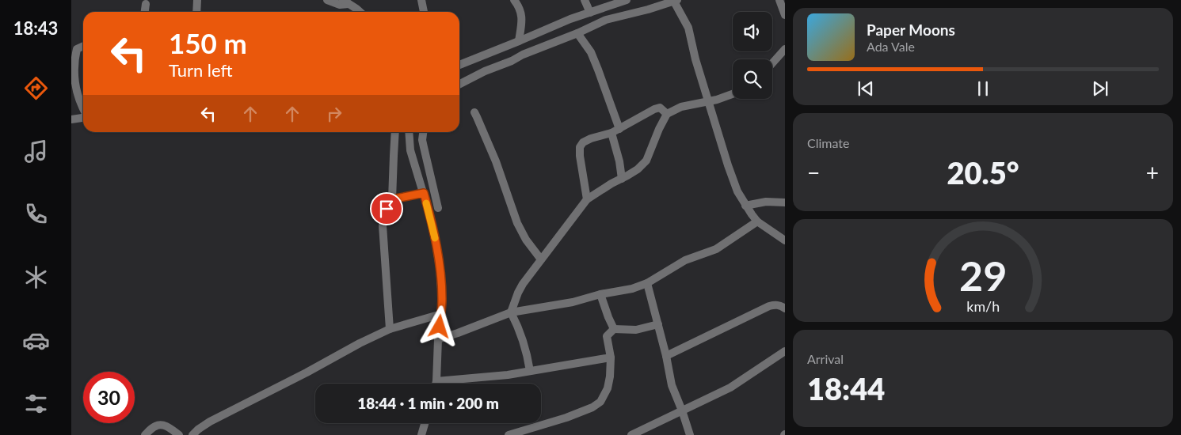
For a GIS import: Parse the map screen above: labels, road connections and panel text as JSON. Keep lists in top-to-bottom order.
{
  "page": {
    "tabs": "18:43",
    "turn": ["150 m", "Turn left"],
    "song": ["Paper Moons", "Ada Vale"],
    "tile": [
      "Climate",
      ["Arrival", "18:44"]
    ],
    "heat": ["−", "20.5°", "+"],
    "limit": "30",
    "trip": "18:44 · 1 min · 200 m",
    "gauge": ["29", "km/h"]
  }
}
